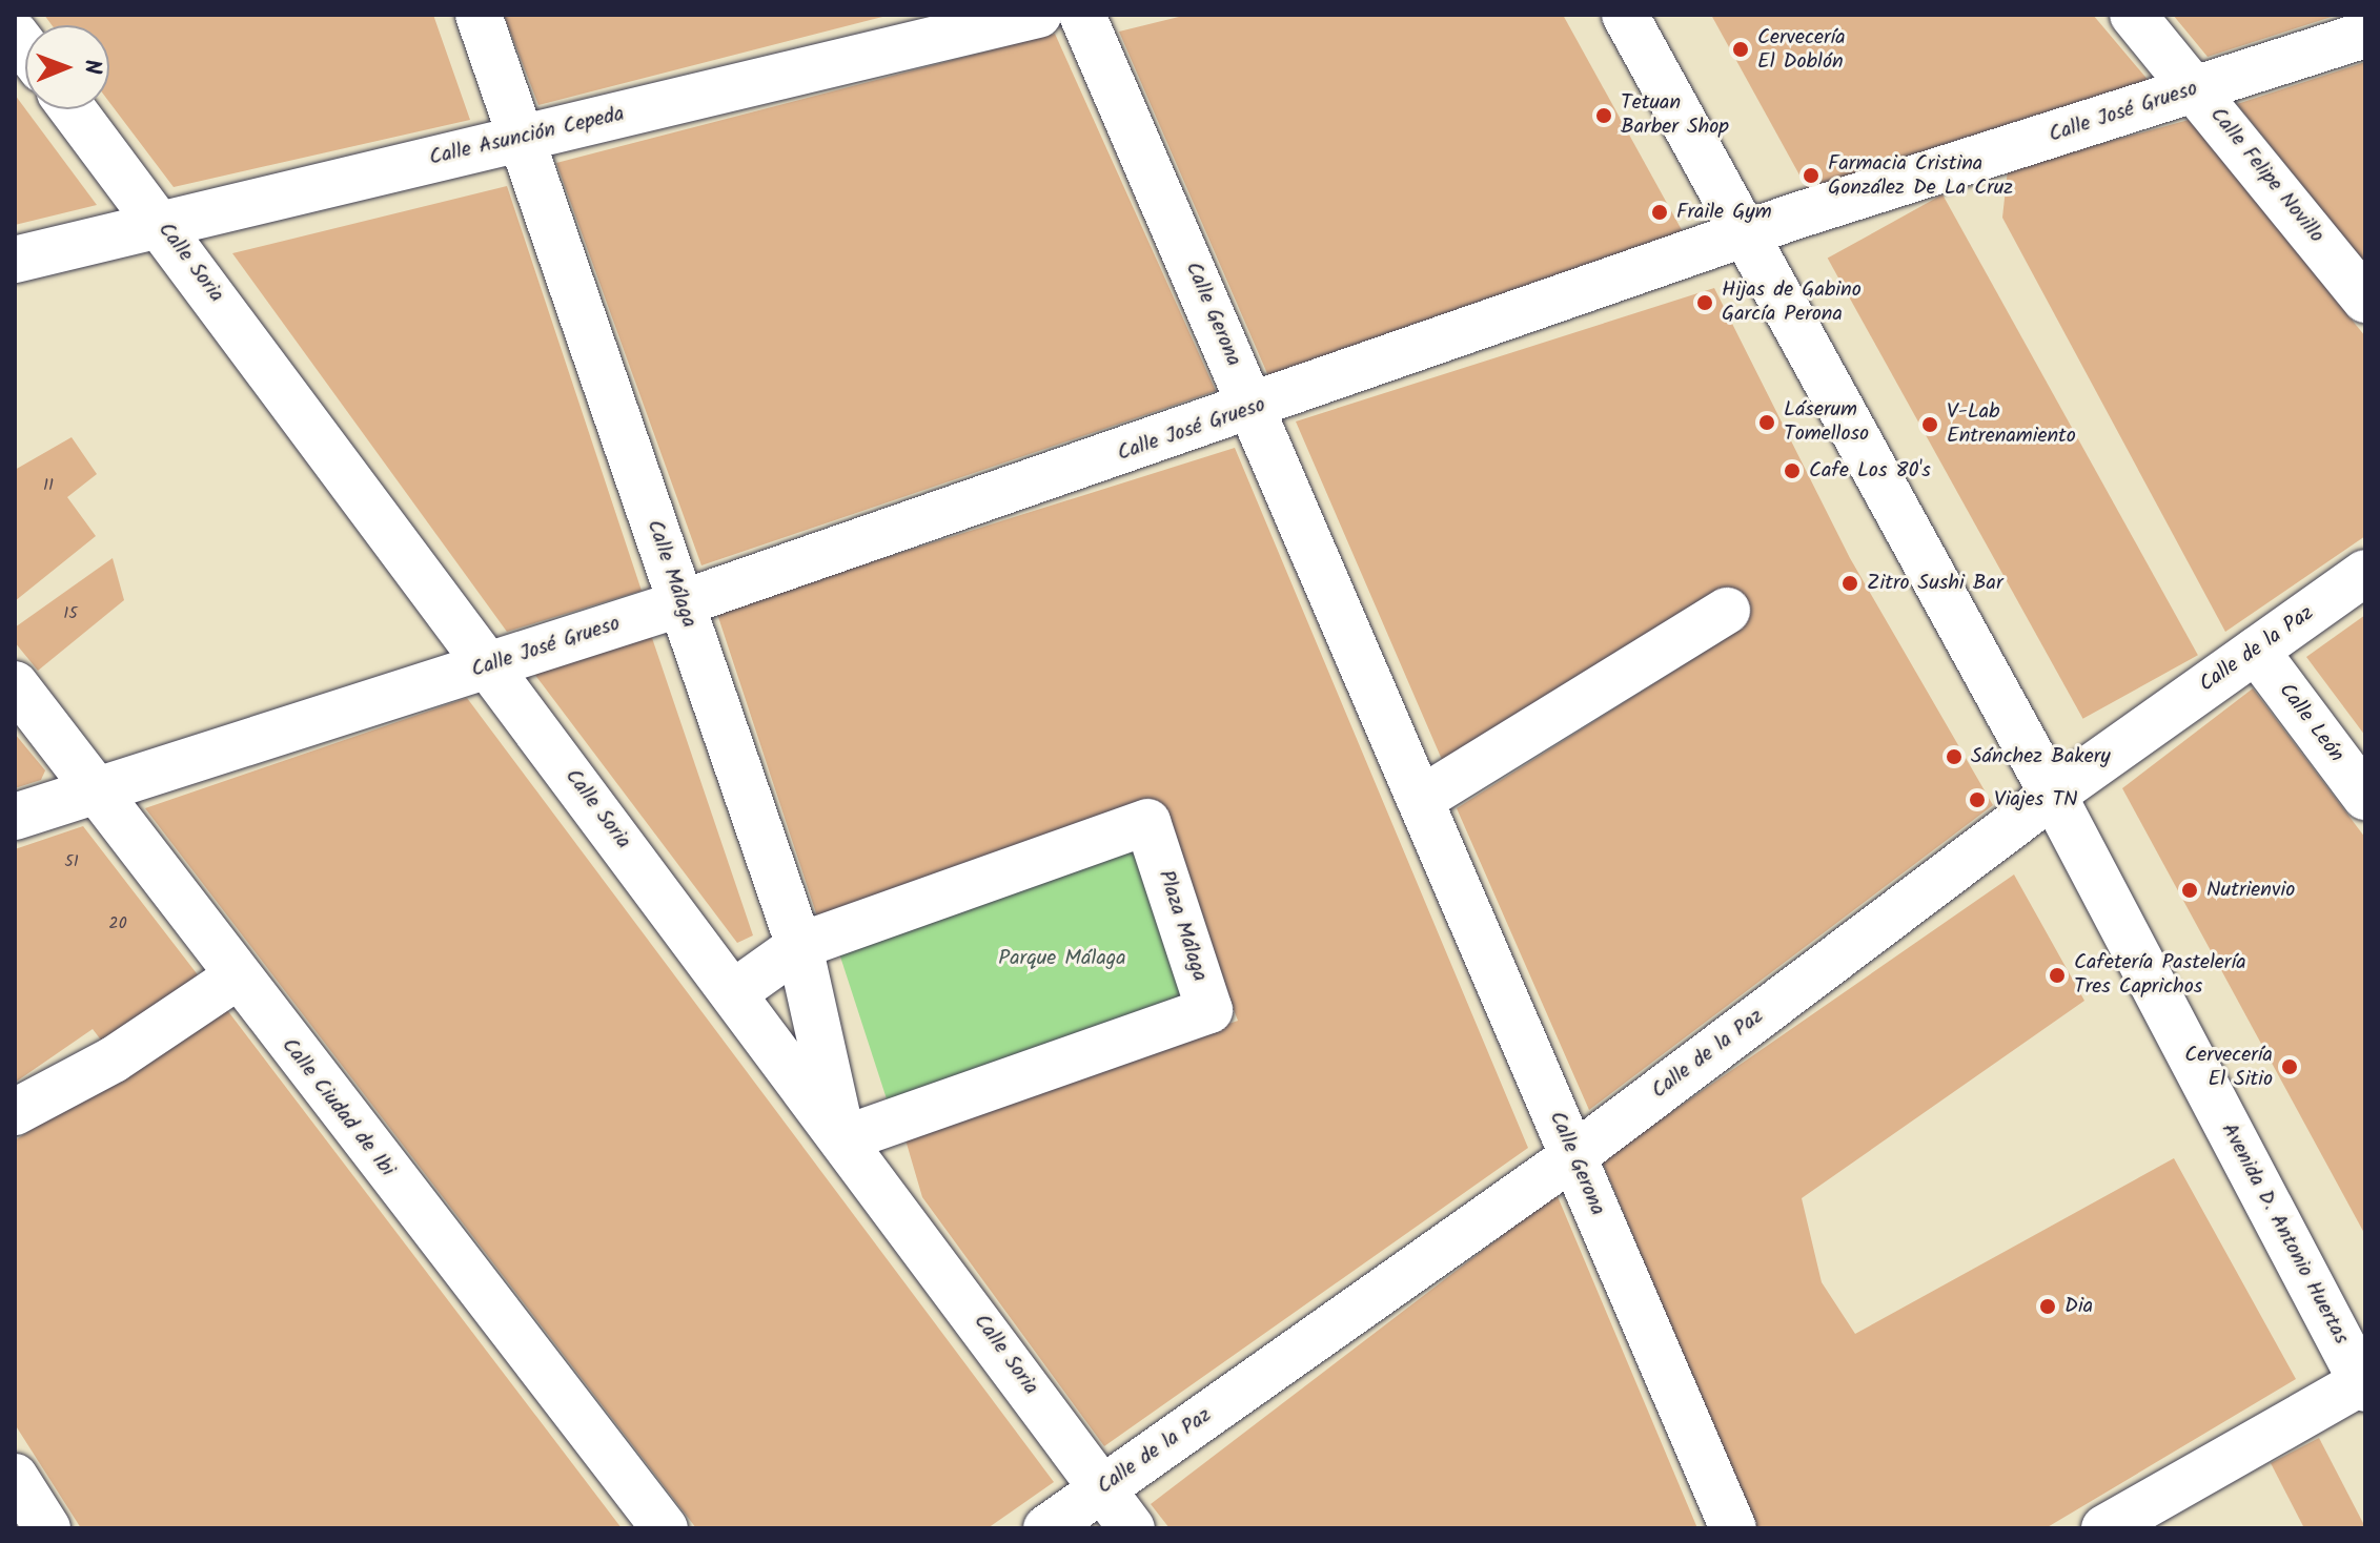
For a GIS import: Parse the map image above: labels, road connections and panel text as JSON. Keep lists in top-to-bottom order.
{
  "streets": {
    "street": [
      "Calle José Grueso",
      "Calle Asunción Cepeda",
      "Calle Felipe Novillo",
      "Calle Soria",
      "Calle Gerona",
      "Calle Málaga",
      "Calle de la Paz",
      "Calle León",
      "Plaza Málaga",
      "Calle Ciudad de Ibi",
      "Avenida D. Antonio Huertas"
    ]
  },
  "crossings": [
    ["Calle José Grueso", "Calle Felipe Novillo"],
    ["Calle José Grueso", "Calle Soria"],
    ["Calle José Grueso", "Calle Gerona"],
    ["Calle José Grueso", "Calle Málaga"],
    ["Calle José Grueso", "Calle Ciudad de Ibi"],
    ["Calle José Grueso", "Avenida D. Antonio Huertas"],
    ["Calle Asunción Cepeda", "Calle Soria"],
    ["Calle Asunción Cepeda", "Calle Málaga"],
    ["Calle Soria", "Calle Málaga"],
    ["Calle Soria", "Calle de la Paz"],
    ["Calle Soria", "Plaza Málaga"],
    ["Calle Gerona", "Calle de la Paz"],
    ["Calle Málaga", "Plaza Málaga"],
    ["Calle de la Paz", "Calle León"],
    ["Calle de la Paz", "Avenida D. Antonio Huertas"]
  ],
  "parks": ["Parque Málaga"],
  "places": [
    "Cervecería El Doblón",
    "Tetuan Barber Shop",
    "Farmacia Cristina González De La Cruz",
    "Fraile Gym",
    "Hijas de Gabino García Perona",
    "Láserum Tomelloso",
    "V-Lab Entrenamiento",
    "Cafe Los 80's",
    "Zitro Sushi Bar",
    "Sánchez Bakery",
    "Viajes TN",
    "Nutrienvio",
    "Cafetería Pastelería Tres Caprichos",
    "Cervecería El Sitio",
    "Dia"
  ],
  "house_numbers": [
    "11",
    "15",
    "51",
    "20"
  ],
  "north": "right"
}
